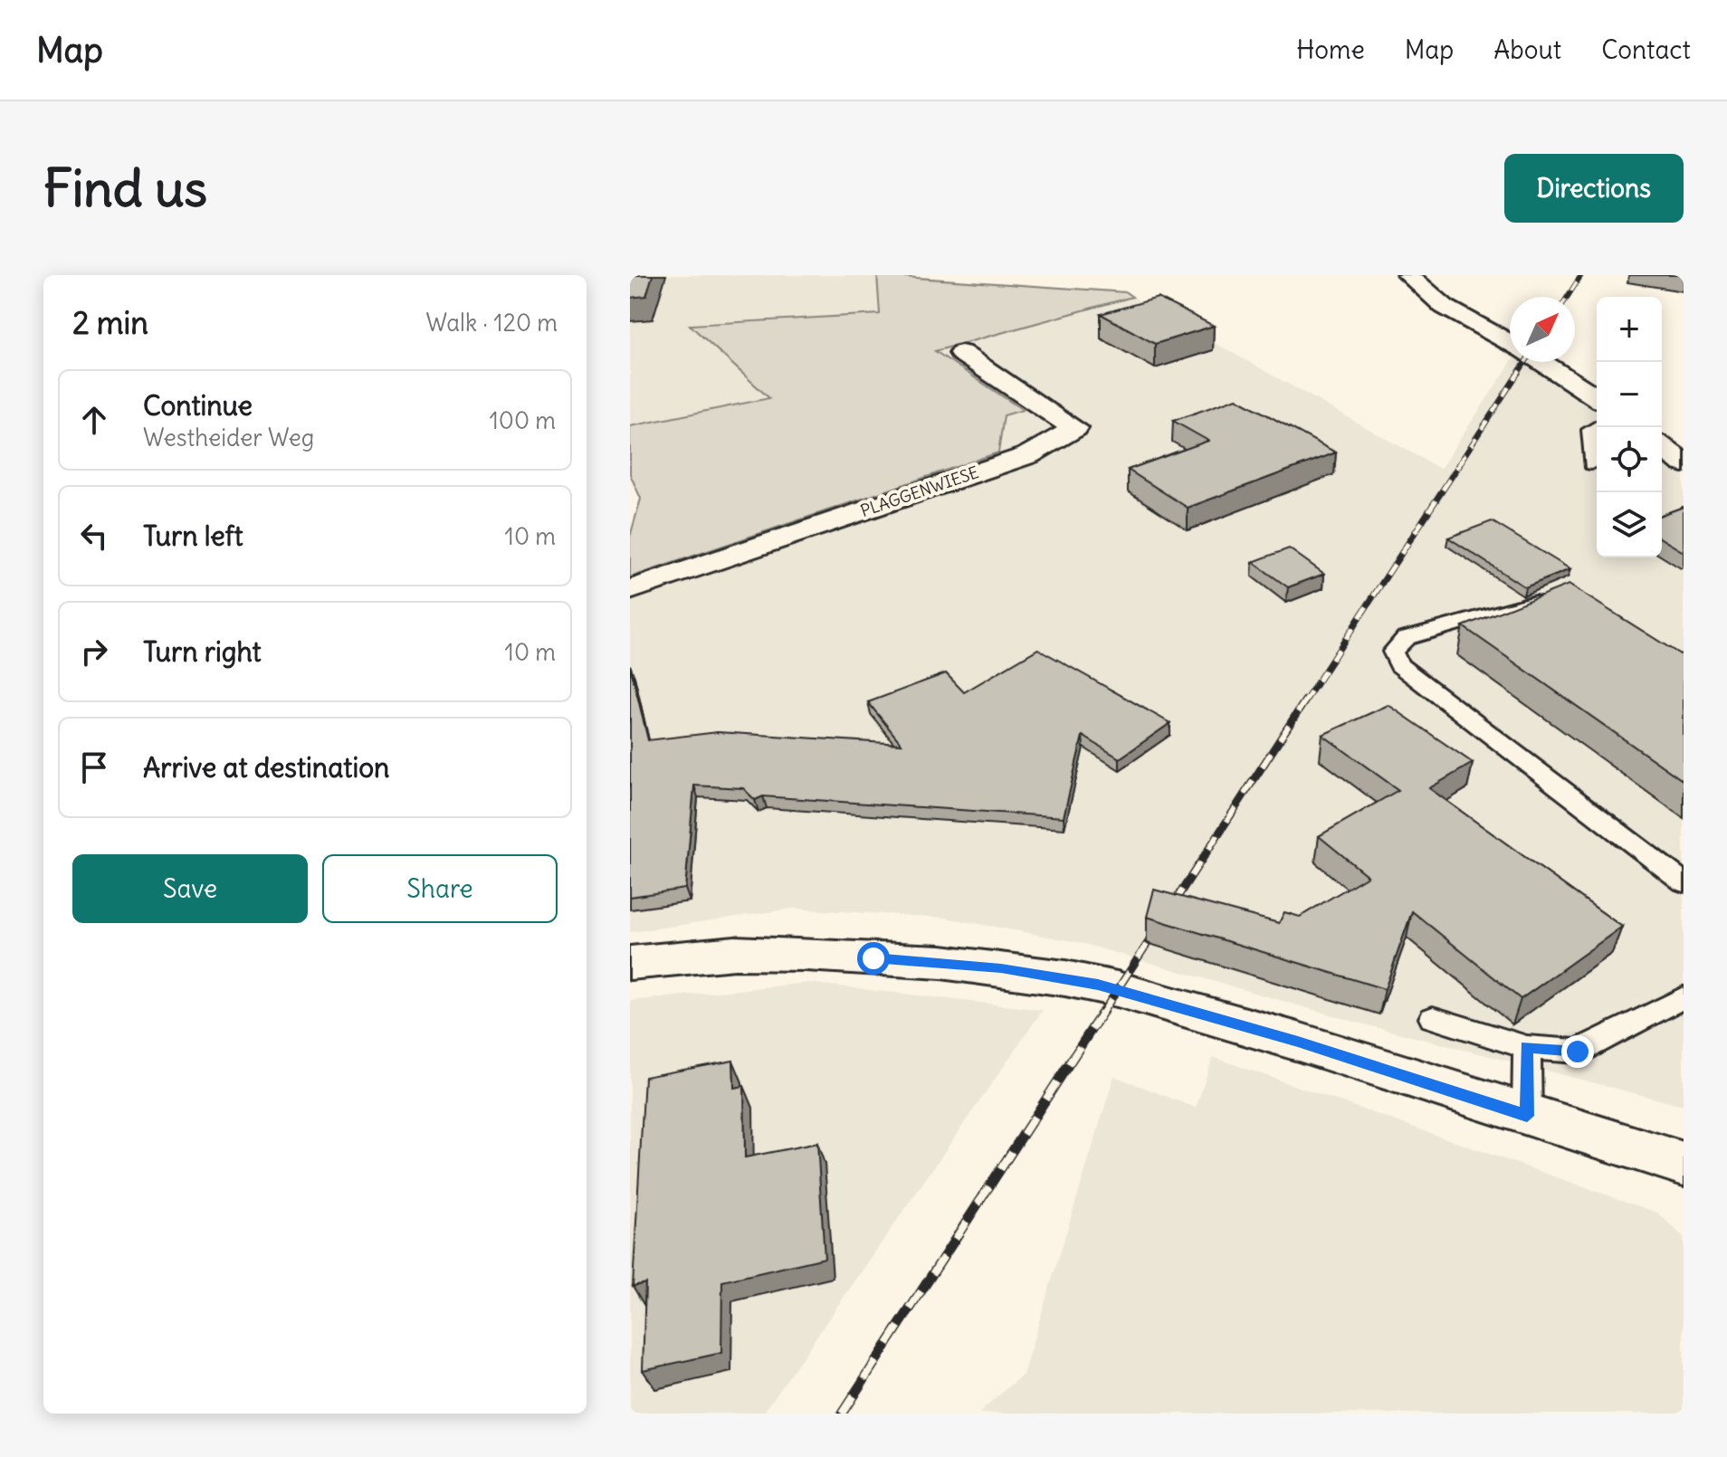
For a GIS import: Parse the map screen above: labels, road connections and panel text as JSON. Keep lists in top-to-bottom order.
{
  "streets": {
    "street": ["PLAGGENWIESE"]
  },
  "north": "top right",
  "page": {
    "header": "Map",
    "nav": [
      "Home",
      "Map",
      "About",
      "Contact"
    ],
    "buttons": [
      "Directions",
      ["Save", "Share"]
    ],
    "title": "Find us",
    "heading": ["2 min", "Walk · 120 m"],
    "map_buttons": ["+", "−"],
    "list": [
      ["Continue", "Westheider Weg", "100 m"],
      ["Turn left", "10 m"],
      ["Turn right", "10 m"],
      "Arrive at destination"
    ]
  }
}
